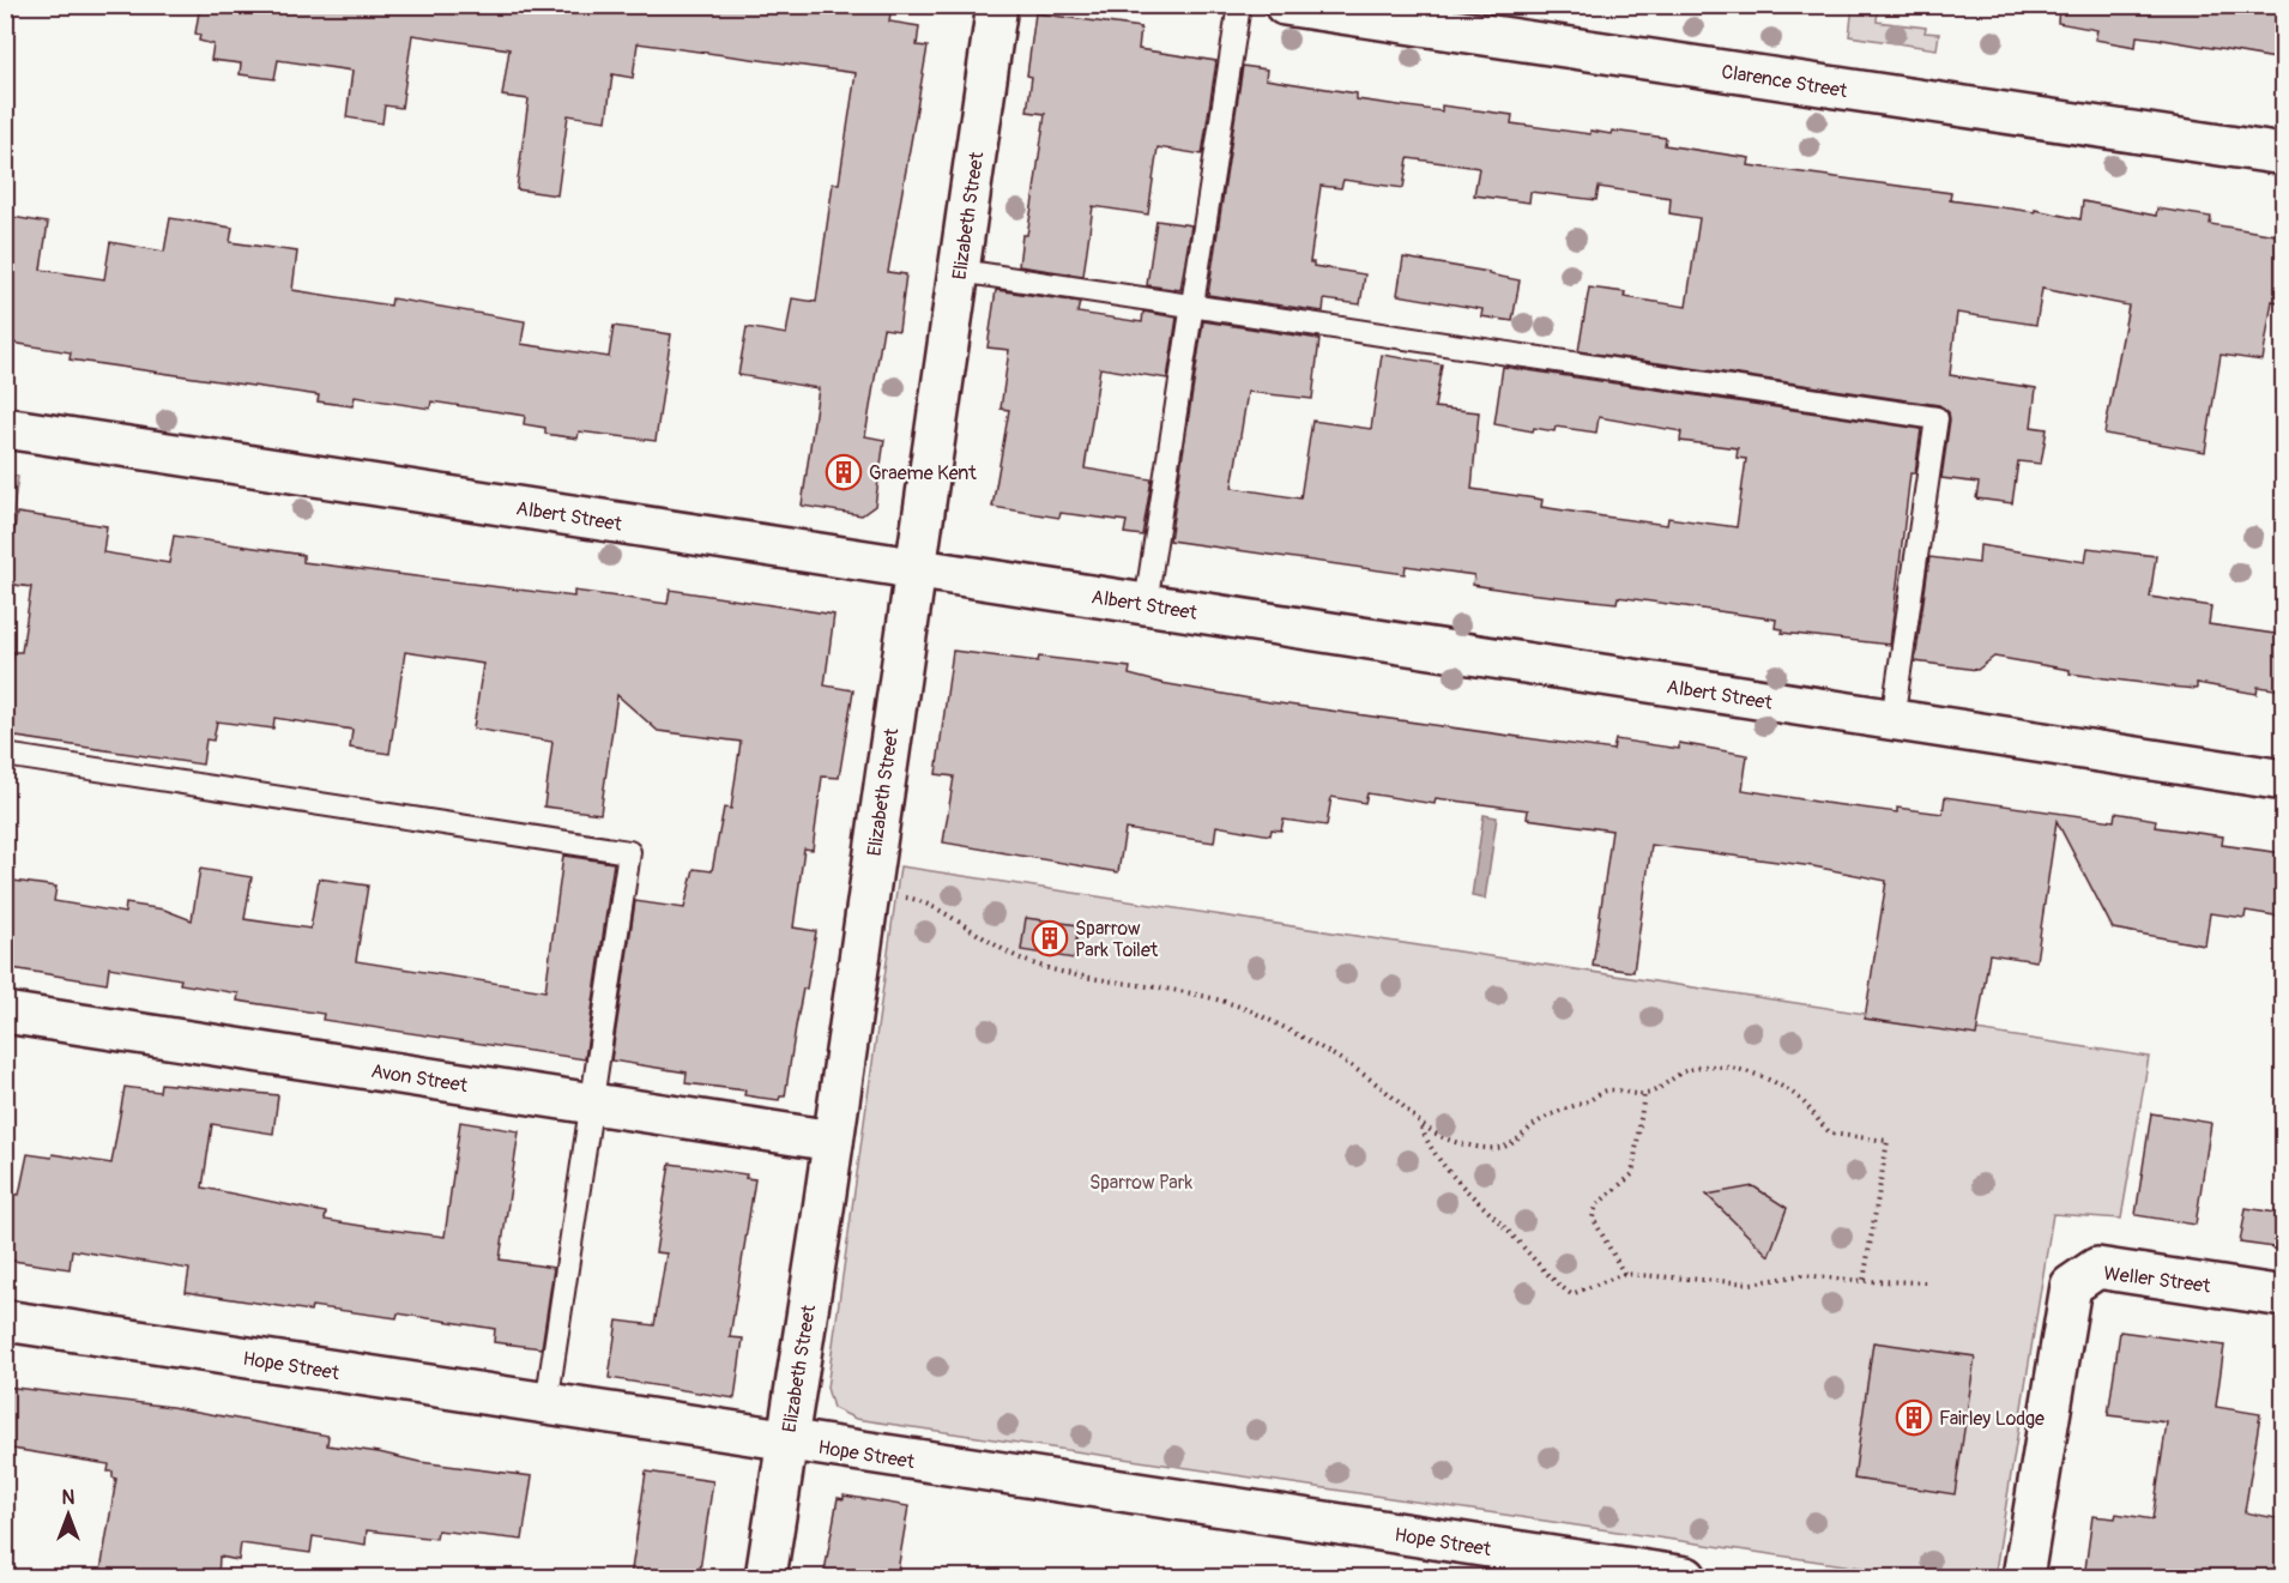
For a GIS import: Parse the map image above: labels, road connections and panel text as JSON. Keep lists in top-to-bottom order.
{
  "streets": {
    "street": [
      "Clarence Street",
      "Elizabeth Street",
      "Albert Street",
      "Avon Street",
      "Weller Street",
      "Hope Street"
    ]
  },
  "crossings": [
    ["Elizabeth Street", "Albert Street"],
    ["Elizabeth Street", "Avon Street"],
    ["Elizabeth Street", "Hope Street"]
  ],
  "parks": ["Sparrow Park"],
  "places": {
    "building": ["Graeme Kent", "Sparrow Park Toilet", "Fairley Lodge"]
  },
  "north": "top"
}
